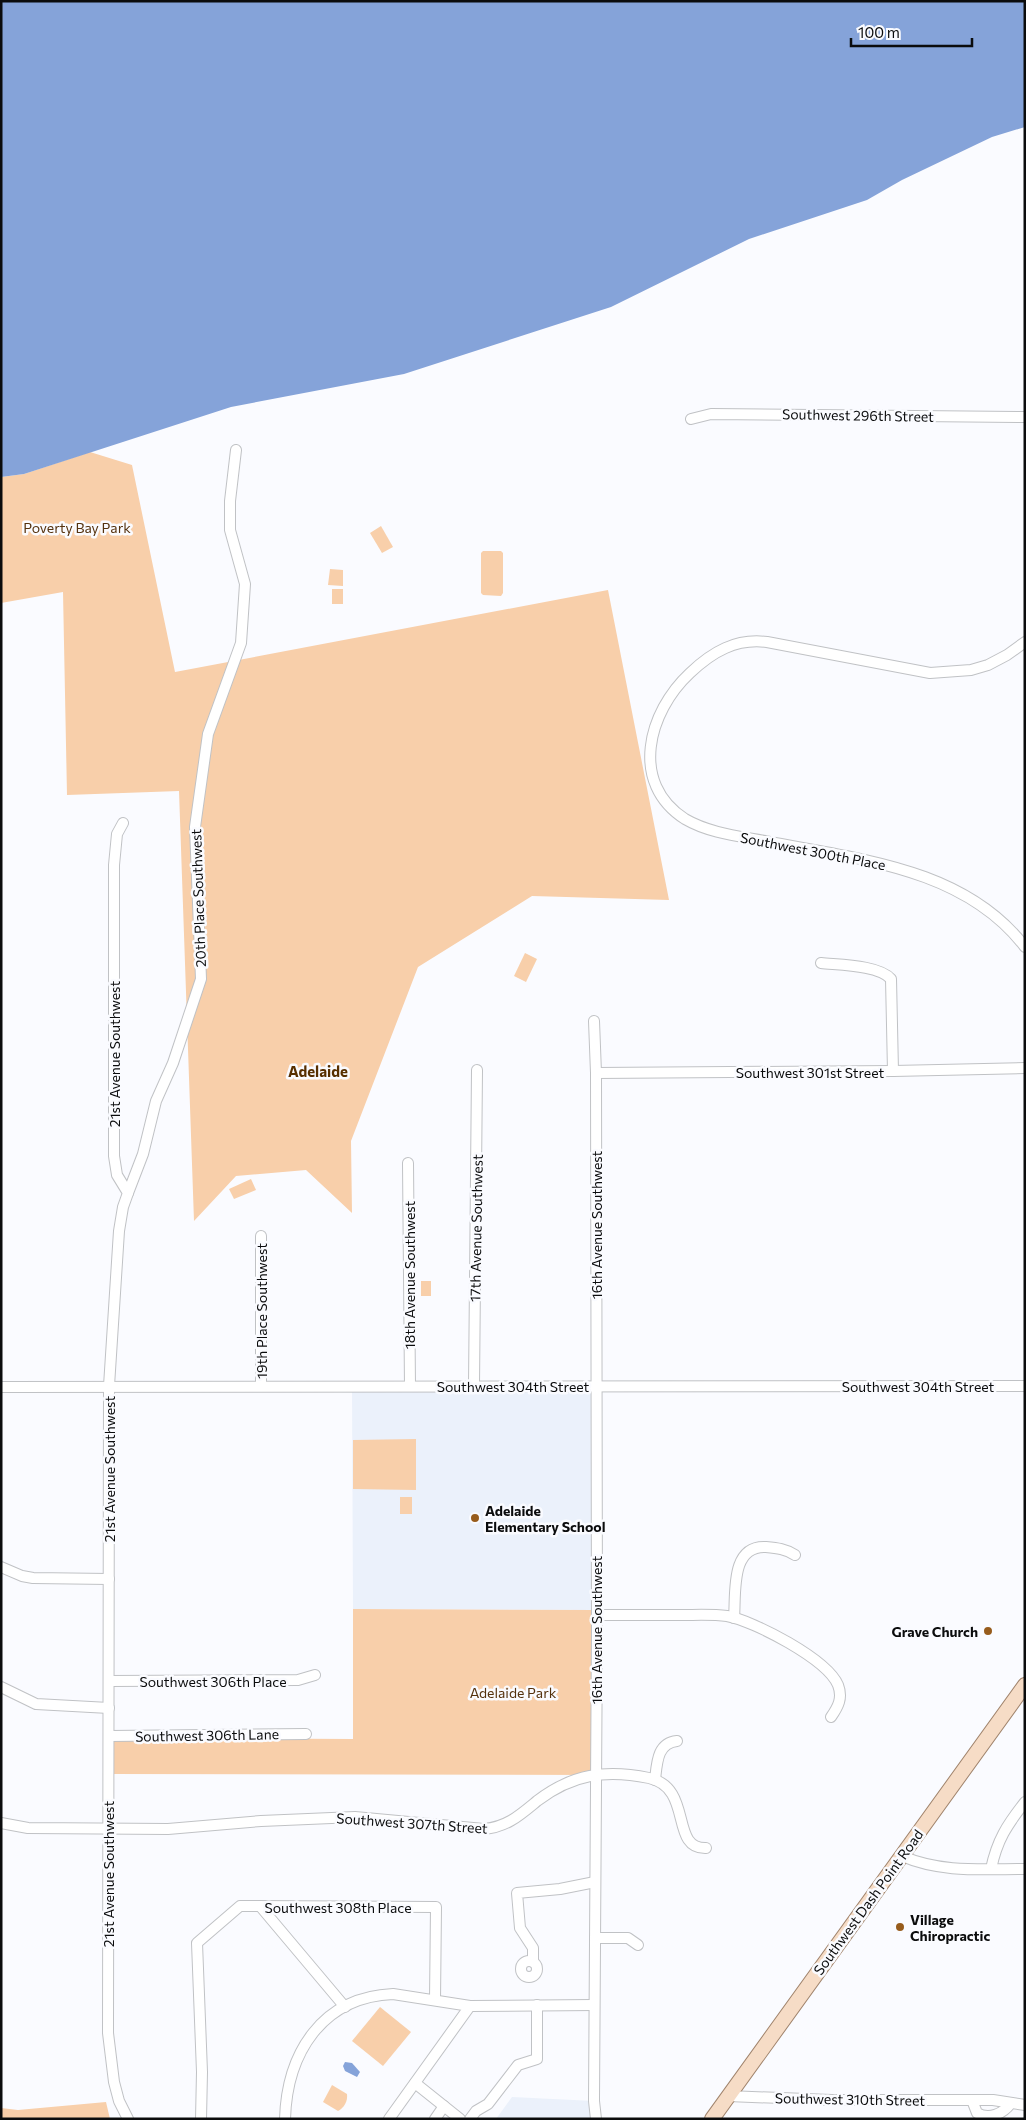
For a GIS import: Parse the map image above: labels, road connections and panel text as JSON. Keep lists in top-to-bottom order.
{
  "streets": {
    "main road": ["Southwest Dash Point Road"],
    "street": [
      "Southwest 296th Street",
      "Southwest 300th Place",
      "20th Place Southwest",
      "21st Avenue Southwest",
      "Southwest 301st Street",
      "16th Avenue Southwest",
      "17th Avenue Southwest",
      "18th Avenue Southwest",
      "19th Place Southwest",
      "Southwest 304th Street",
      "Southwest 306th Place",
      "Southwest 306th Lane",
      "Southwest 307th Street",
      "Southwest 308th Place",
      "Southwest 310th Street"
    ]
  },
  "crossings": [
    ["20th Place Southwest", "21st Avenue Southwest"],
    ["21st Avenue Southwest", "Southwest 304th Street"],
    ["21st Avenue Southwest", "Southwest 306th Place"],
    ["21st Avenue Southwest", "Southwest 306th Lane"],
    ["21st Avenue Southwest", "Southwest 307th Street"],
    ["Southwest 301st Street", "16th Avenue Southwest"],
    ["16th Avenue Southwest", "Southwest 304th Street"],
    ["16th Avenue Southwest", "Southwest 307th Street"],
    ["17th Avenue Southwest", "Southwest 304th Street"],
    ["18th Avenue Southwest", "Southwest 304th Street"],
    ["19th Place Southwest", "Southwest 304th Street"],
    ["Southwest Dash Point Road", "Southwest 310th Street"]
  ],
  "districts": ["Adelaide"],
  "parks": ["Poverty Bay Park", "Adelaide Park"],
  "places": ["Adelaide Elementary School", "Grave Church", "Village Chiropractic"],
  "scale_bar": "100 m"
}
